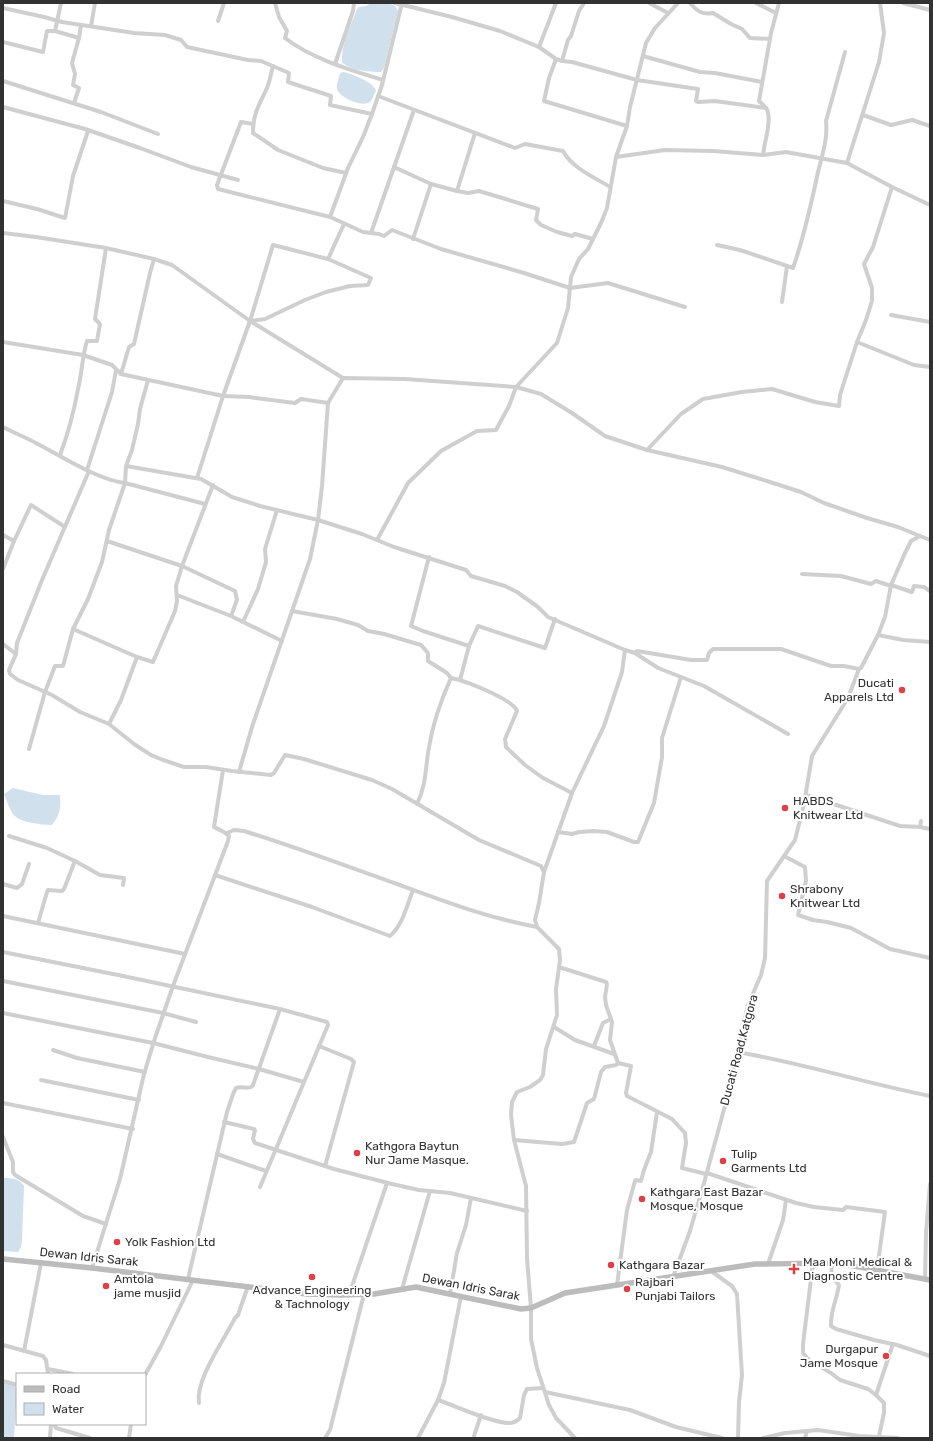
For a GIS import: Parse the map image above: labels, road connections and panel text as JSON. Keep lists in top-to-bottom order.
{
  "streets": {
    "main road": ["Dewan Idris Sarak"],
    "street": ["Ducati Road,Katgora"]
  },
  "crossings": [
    ["Ducati Road,Katgora", "Dewan Idris Sarak"]
  ],
  "places": {
    "other": [
      "Ducati Apparels Ltd",
      "HABDS Knitwear Ltd",
      "Shrabony Knitwear Ltd",
      "Kathgora Baytun Nur Jame Masque.",
      "Tulip Garments Ltd",
      "Kathgara East Bazar Mosque, Mosque",
      "Yolk Fashion Ltd",
      "Kathgara Bazar",
      "Advance Engineering & Tachnology",
      "Amtola jame musjid",
      "Rajbari Punjabi Tailors",
      "Durgapur Jame Mosque"
    ],
    "health": ["Maa Moni Medical & Diagnostic Centre"]
  },
  "legend": ["Road", "Water"]
}
